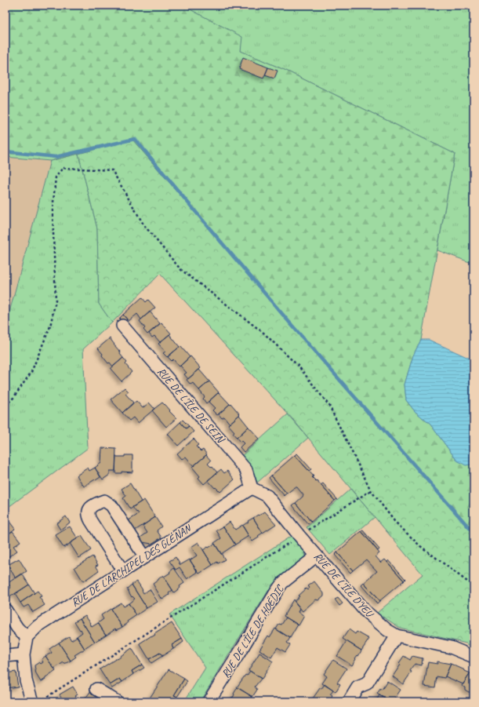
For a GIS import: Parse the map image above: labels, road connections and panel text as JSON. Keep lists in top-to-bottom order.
{
  "streets": {
    "street": [
      "RUE DE L'ÎLE DE SEIN",
      "RUE DE L'ARCHIPEL DES GLÉNAN",
      "RUE DE L'ÎLE D'YEU",
      "RUE DE L'ÎLE DE HOËDIC"
    ]
  },
  "crossings": [
    ["RUE DE L'ÎLE DE SEIN", "RUE DE L'ARCHIPEL DES GLÉNAN"],
    ["RUE DE L'ÎLE DE SEIN", "RUE DE L'ÎLE D'YEU"],
    ["RUE DE L'ARCHIPEL DES GLÉNAN", "RUE DE L'ÎLE D'YEU"],
    ["RUE DE L'ÎLE D'YEU", "RUE DE L'ÎLE DE HOËDIC"]
  ]
}
